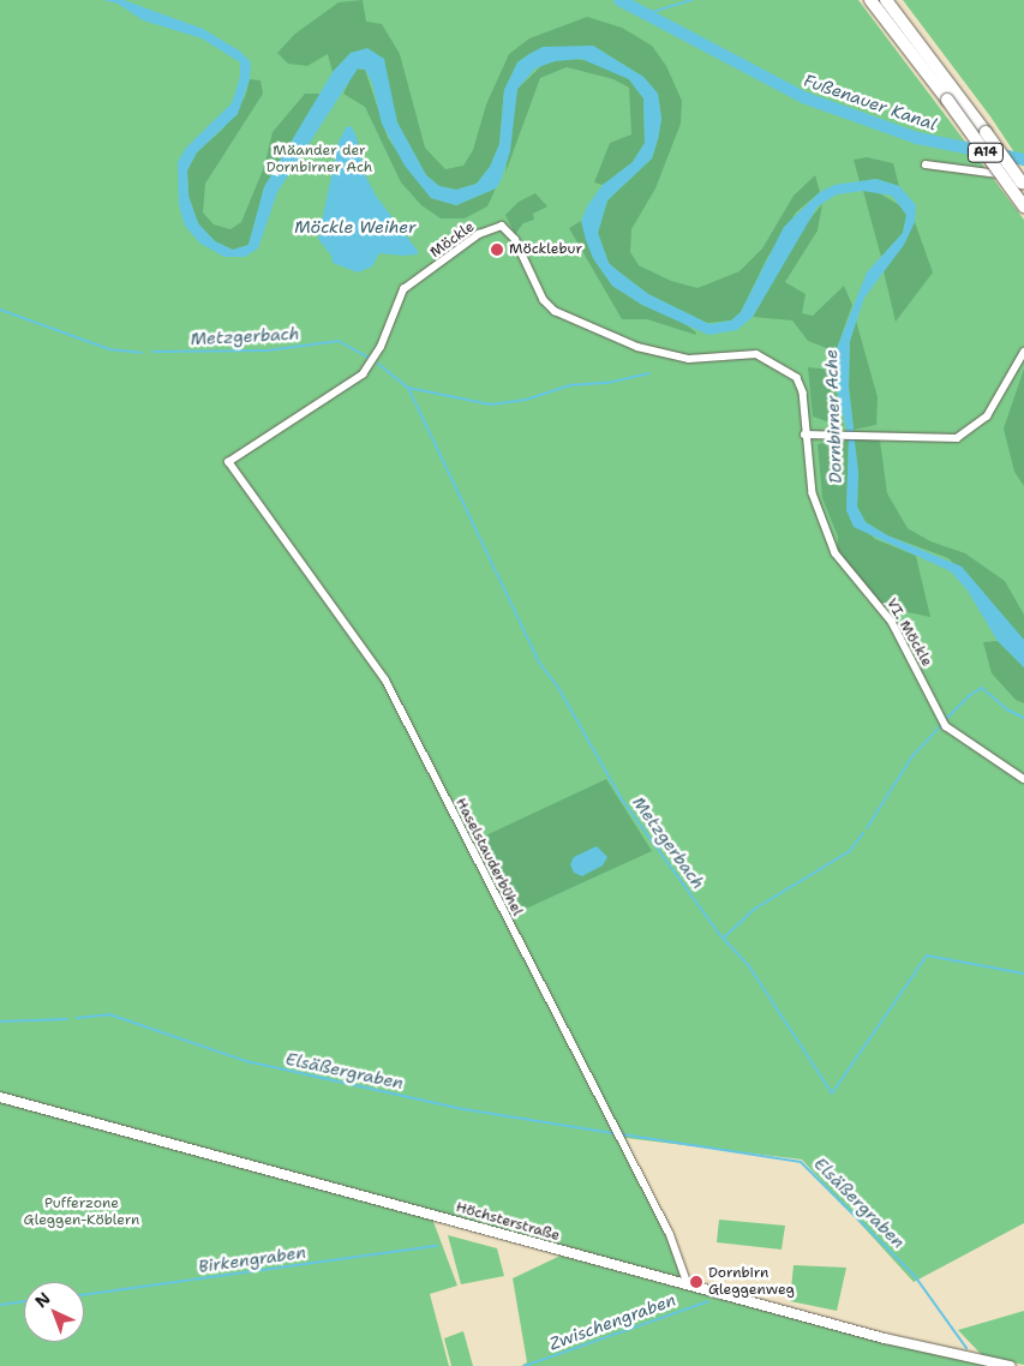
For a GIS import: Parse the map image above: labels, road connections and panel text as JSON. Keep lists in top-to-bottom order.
{
  "streets": {
    "highway": ["A14"],
    "main road": ["Höchsterstraße"],
    "street": ["Möckle", "VI. Möckle", "Haselstauderbühel"]
  },
  "crossings": [
    ["Möckle", "VI. Möckle"],
    ["Möckle", "Haselstauderbühel"],
    ["Haselstauderbühel", "Höchsterstraße"]
  ],
  "water": [
    "Fußenauer Kanal",
    "Möckle Weiher",
    "Metzgerbach",
    "Dornbirner Ache",
    "Elsäßergraben",
    "Birkengraben",
    "Zwischengraben"
  ],
  "parks": ["Mäander der Dornbirner Ach", "Pufferzone Gleggen-Köblern"],
  "places": ["Möcklebur", "Dornbirn Gleggenweg"],
  "north": "top left"
}
